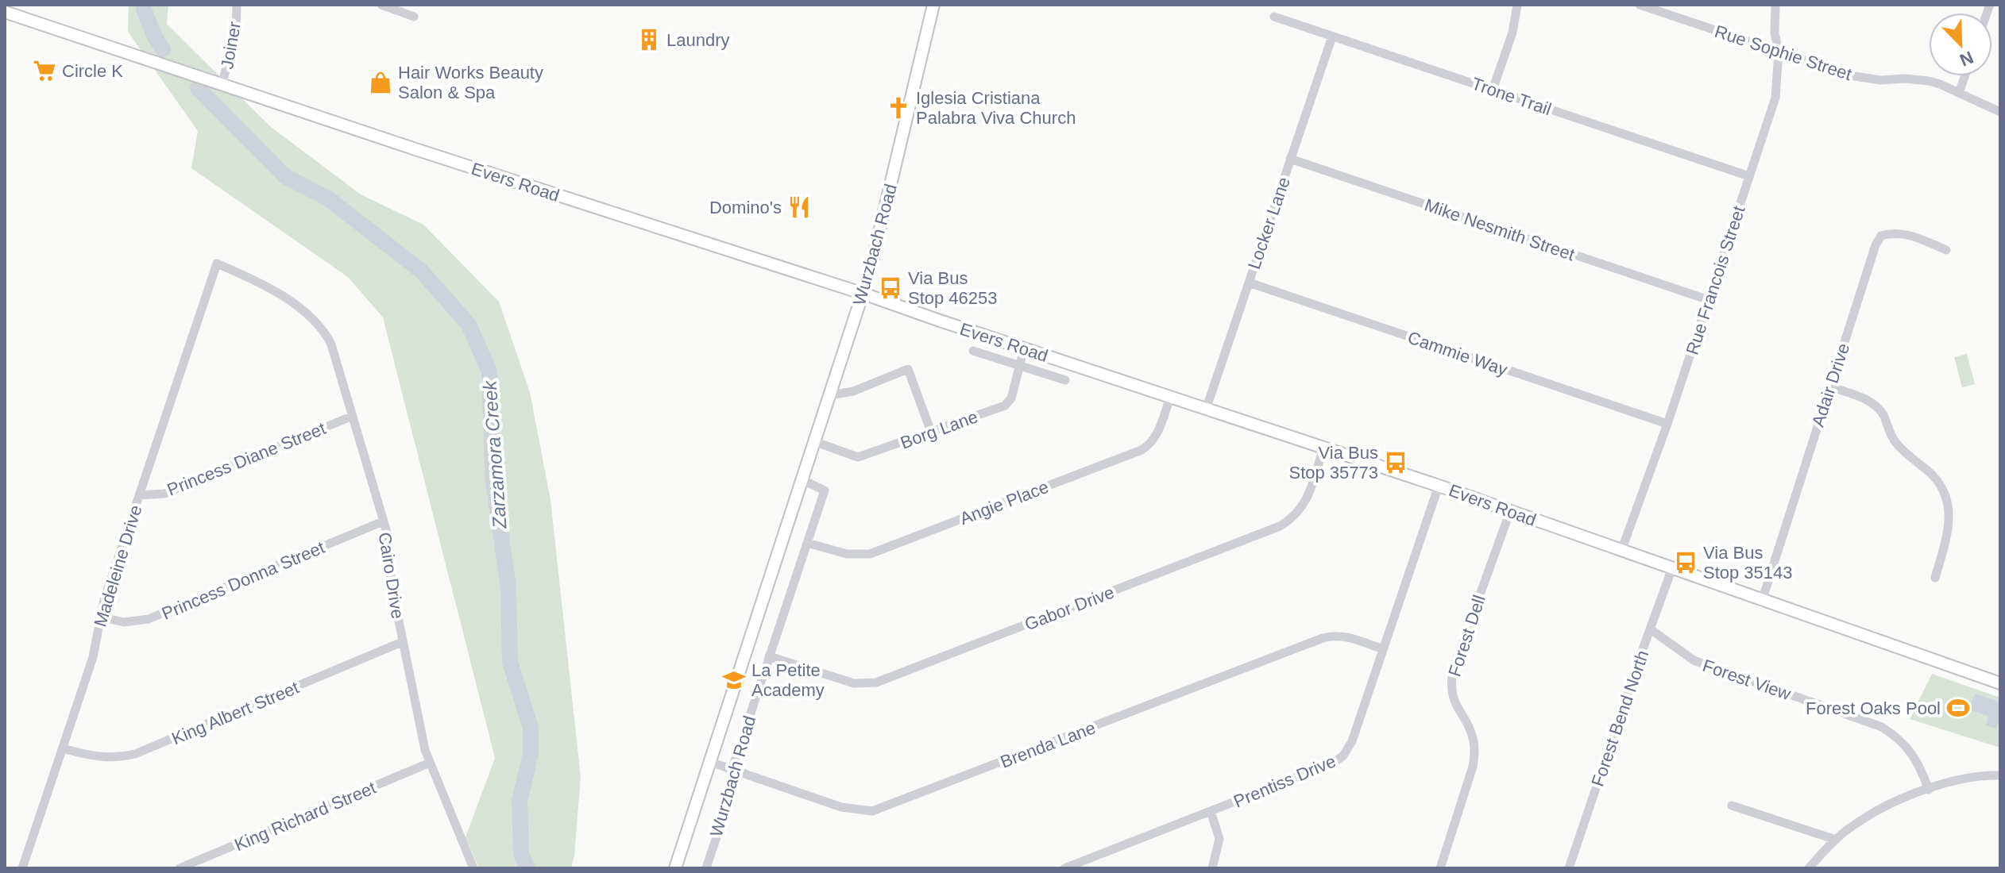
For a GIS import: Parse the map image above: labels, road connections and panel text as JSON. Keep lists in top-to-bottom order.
{
  "streets": {
    "main road": ["Evers Road", "Wurzbach Road"],
    "street": [
      "Joiner",
      "Rue Sophie Street",
      "Trone Trail",
      "Locker Lane",
      "Mike Nesmith Street",
      "Rue Francois Street",
      "Cammie Way",
      "Adair Drive",
      "Borg Lane",
      "Princess Diane Street",
      "Angie Place",
      "Madeleine Drive",
      "Cairo Drive",
      "Princess Donna Street",
      "Gabor Drive",
      "Forest Dell",
      "Forest View",
      "King Albert Street",
      "Forest Bend North",
      "Brenda Lane",
      "Prentiss Drive",
      "King Richard Street"
    ]
  },
  "crossings": [
    ["Joiner", "Evers Road"],
    ["Rue Sophie Street", "Rue Francois Street"],
    ["Trone Trail", "Locker Lane"],
    ["Trone Trail", "Rue Francois Street"],
    ["Evers Road", "Locker Lane"],
    ["Evers Road", "Wurzbach Road"],
    ["Evers Road", "Rue Francois Street"],
    ["Evers Road", "Adair Drive"],
    ["Evers Road", "Borg Lane"],
    ["Evers Road", "Angie Place"],
    ["Evers Road", "Gabor Drive"],
    ["Evers Road", "Forest Dell"],
    ["Evers Road", "Forest Bend North"],
    ["Evers Road", "Prentiss Drive"],
    ["Locker Lane", "Mike Nesmith Street"],
    ["Locker Lane", "Cammie Way"],
    ["Mike Nesmith Street", "Rue Francois Street"],
    ["Wurzbach Road", "Borg Lane"],
    ["Wurzbach Road", "Angie Place"],
    ["Wurzbach Road", "Gabor Drive"],
    ["Wurzbach Road", "Brenda Lane"],
    ["Rue Francois Street", "Cammie Way"],
    ["Princess Diane Street", "Madeleine Drive"],
    ["Princess Diane Street", "Cairo Drive"],
    ["Madeleine Drive", "Cairo Drive"],
    ["Madeleine Drive", "Princess Donna Street"],
    ["Madeleine Drive", "King Albert Street"],
    ["Cairo Drive", "Princess Donna Street"],
    ["Cairo Drive", "King Albert Street"],
    ["Cairo Drive", "King Richard Street"],
    ["Forest View", "Forest Bend North"],
    ["Brenda Lane", "Prentiss Drive"]
  ],
  "water": ["Zarzamora Creek"],
  "places": {
    "building": ["Laundry"],
    "supermarket": ["Circle K"],
    "shop": ["Hair Works Beauty Salon & Spa"],
    "church": ["Iglesia Cristiana Palabra Viva Church"],
    "restaurant": ["Domino's"],
    "bus stop": ["Via Bus Stop 46253", "Via Bus Stop 35773", "Via Bus Stop 35143"],
    "school or university": ["La Petite Academy"],
    "sports": ["Forest Oaks Pool"]
  },
  "north": "bottom right"
}
